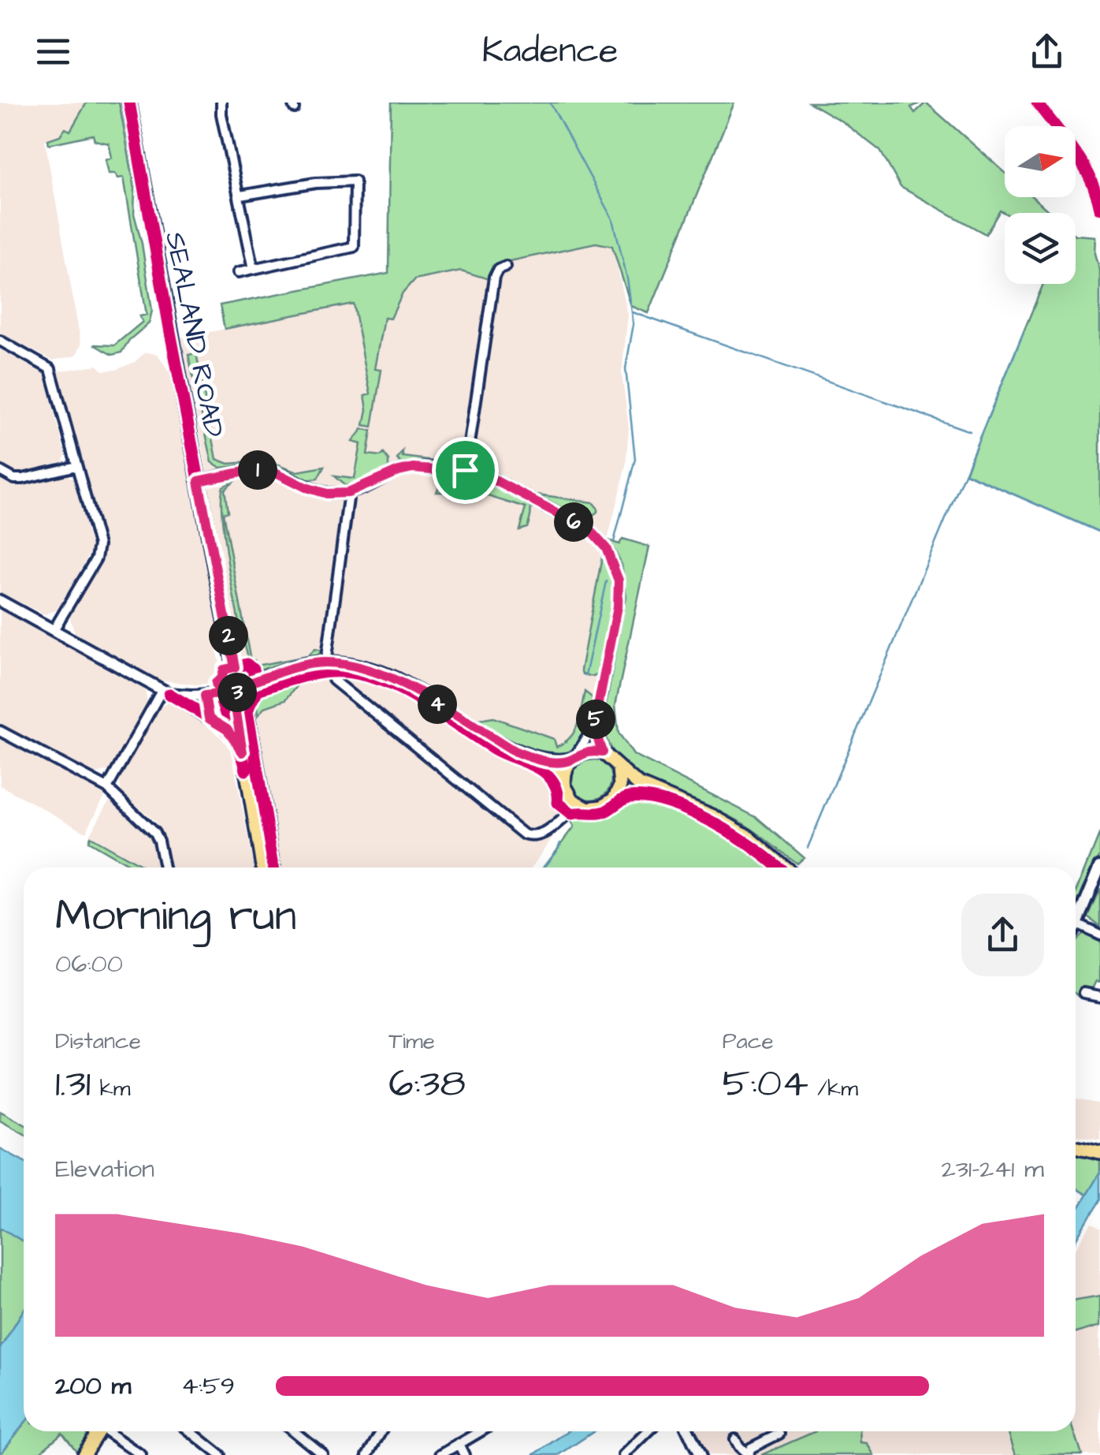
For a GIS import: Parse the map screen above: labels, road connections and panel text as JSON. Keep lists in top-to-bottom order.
{
  "streets": {
    "main road": ["SEALAND ROAD"]
  },
  "north": "right",
  "page": {
    "header": "Kadence",
    "pins": [
      "1",
      "6",
      "2",
      "3",
      "4",
      "5"
    ],
    "heading": ["Morning run", "06:00"],
    "stats": [
      ["Distance", "1.31 km"],
      ["Time", "6:38"],
      ["Pace", "5:04 /km"]
    ],
    "chart": ["Elevation", "231–241 m"],
    "list": [
      {
        "name": "200 m",
        "note": "4:59"
      }
    ]
  }
}
